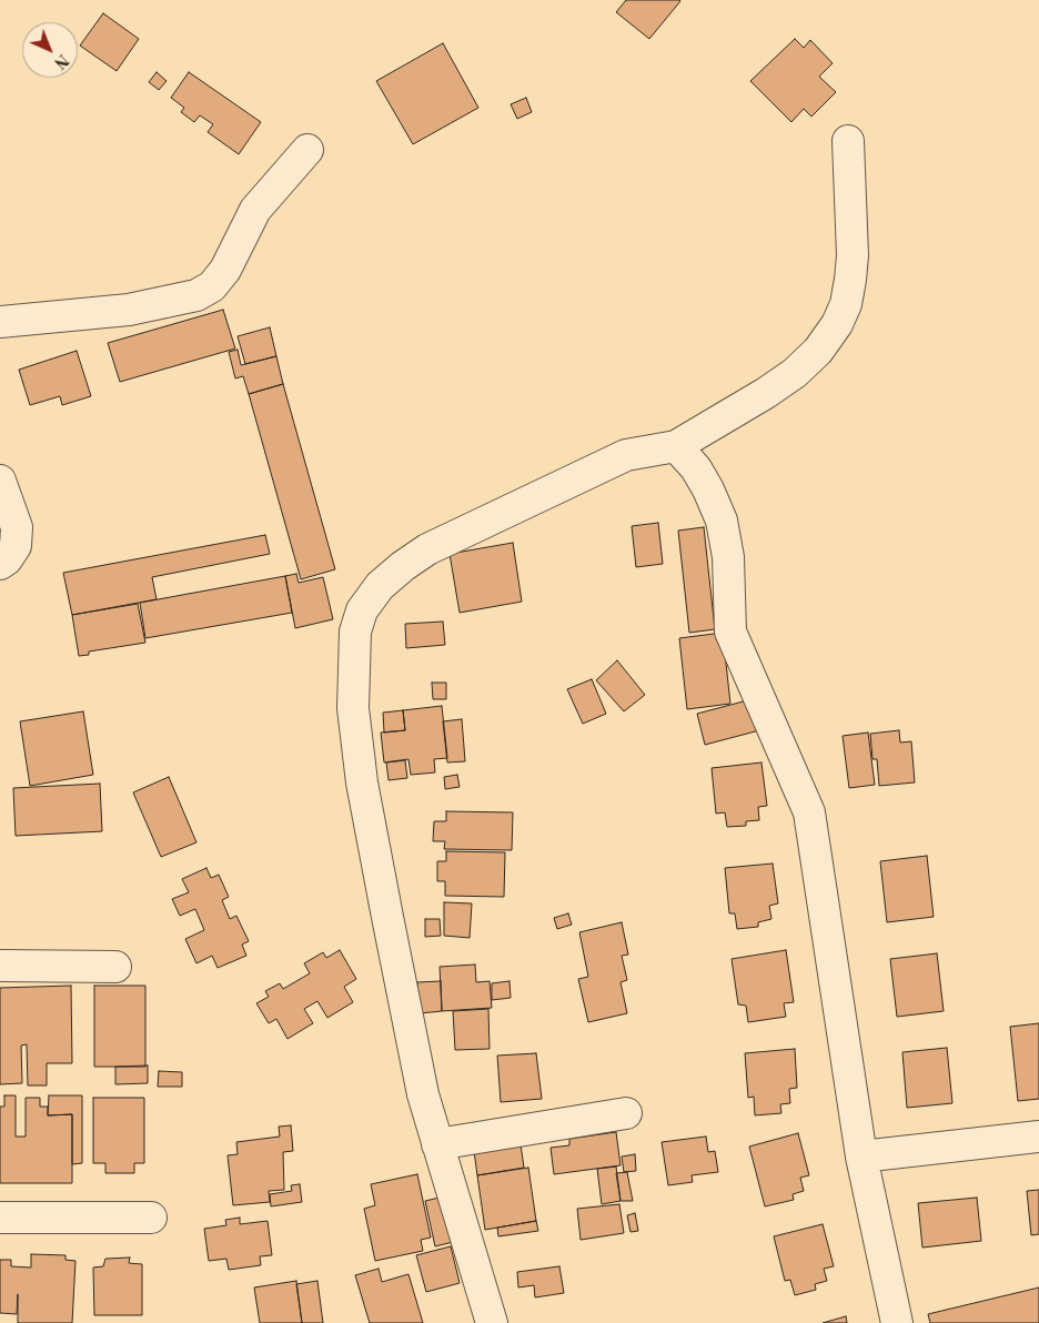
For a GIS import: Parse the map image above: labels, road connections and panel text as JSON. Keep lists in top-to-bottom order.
{
  "north": "bottom right"
}
